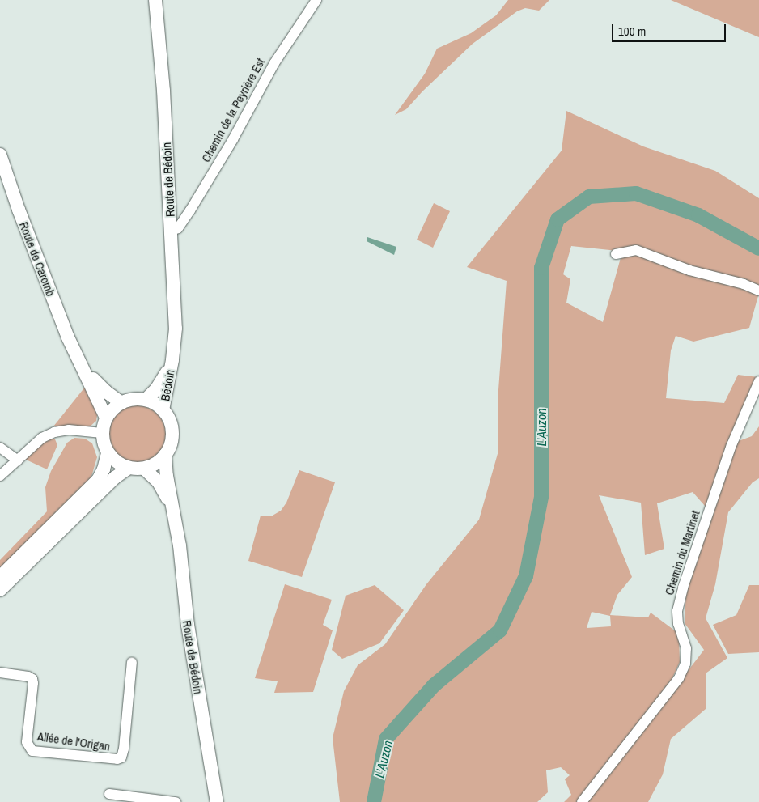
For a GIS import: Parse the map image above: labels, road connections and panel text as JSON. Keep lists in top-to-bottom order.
{
  "streets": {
    "main road": ["Route de Bédoin", "Route de Caromb", "Bédoin"],
    "street": ["Chemin de la Peyrière Est", "Chemin du Martinet", "Allée de l'Origan"]
  },
  "crossings": [
    ["Chemin de la Peyrière Est", "Route de Bédoin"],
    ["Route de Bédoin", "Bédoin"]
  ],
  "water": ["L'Auzon"],
  "scale_bar": "100 m"
}
